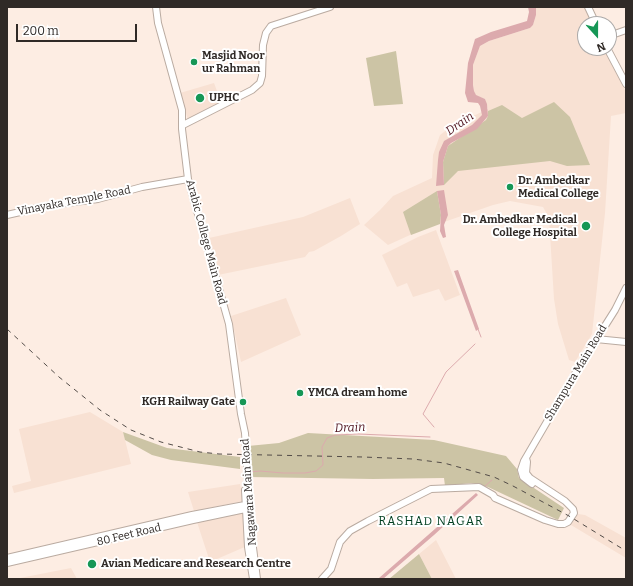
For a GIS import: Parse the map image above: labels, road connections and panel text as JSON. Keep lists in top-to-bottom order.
{
  "streets": {
    "main road": [
      "Vinayaka Temple Road",
      "Arabic College Main Road",
      "Shampura Main Road",
      "Nagawara Main Road",
      "80 Feet Road"
    ]
  },
  "crossings": [
    ["Vinayaka Temple Road", "Arabic College Main Road"],
    ["Arabic College Main Road", "Nagawara Main Road"],
    ["Nagawara Main Road", "80 Feet Road"]
  ],
  "districts": ["RASHAD NAGAR"],
  "water": ["Drain"],
  "places": [
    "Masjid Noor ur Rahman",
    "UPHC",
    "Dr. Ambedkar Medical College",
    "Dr. Ambedkar Medical College Hospital",
    "YMCA dream home",
    "KGH Railway Gate",
    "Avian Medicare and Research Centre"
  ],
  "scale_bar": "200 m",
  "north": "bottom"
}
